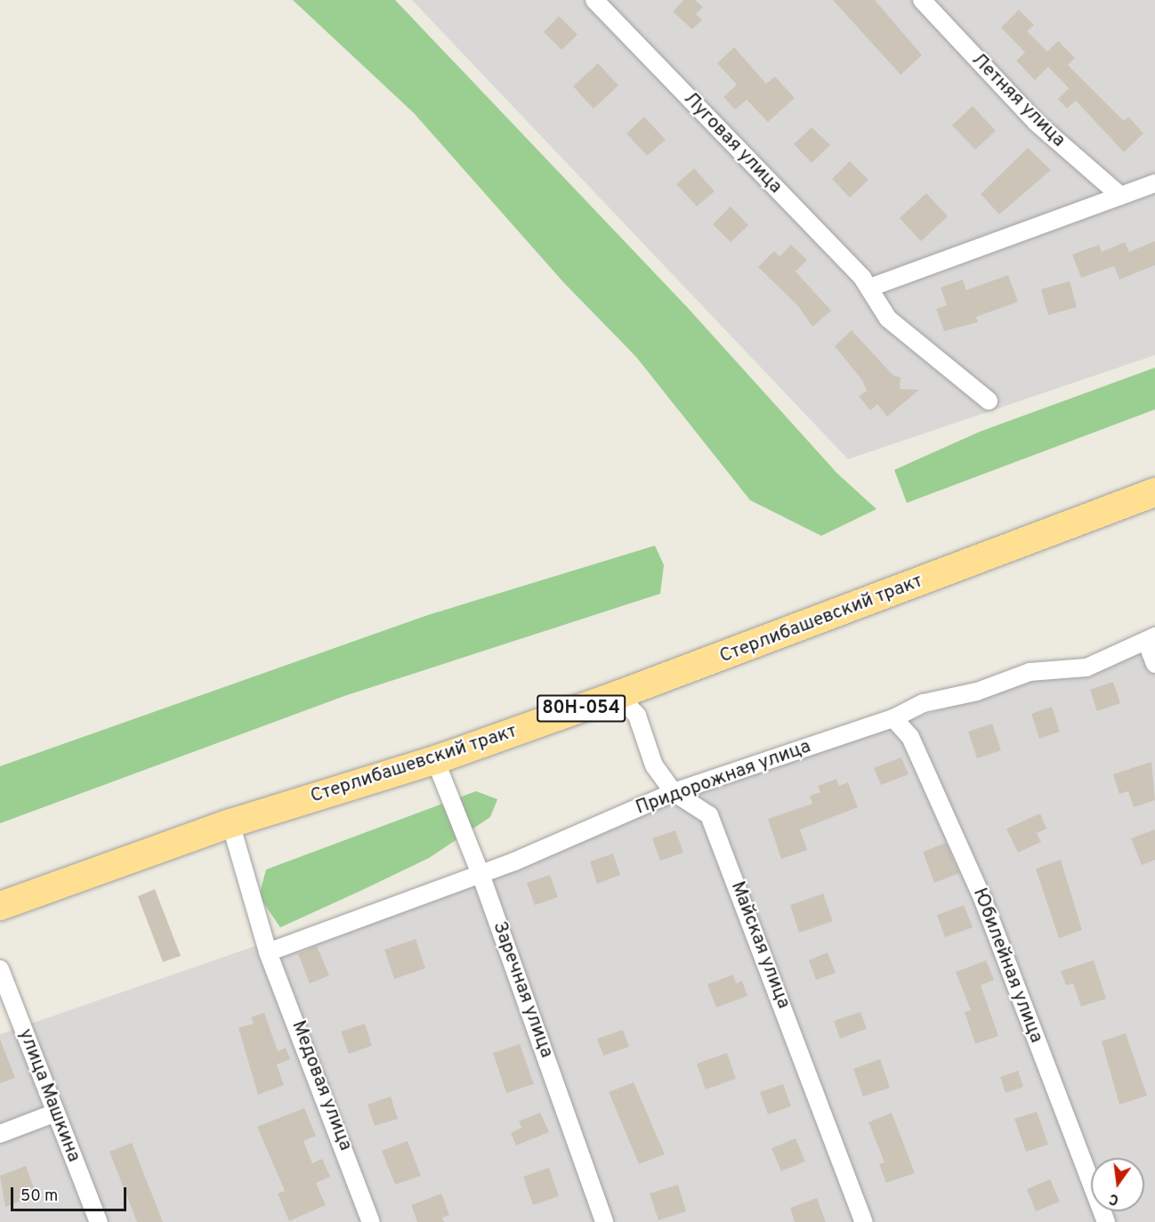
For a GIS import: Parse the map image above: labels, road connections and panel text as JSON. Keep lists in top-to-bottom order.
{
  "streets": {
    "main road": ["Стерлибашевский тракт", "80Н-054"],
    "street": [
      "Летняя улица",
      "Луговая улица",
      "Придорожная улица",
      "Майская улица",
      "Юбилейная улица",
      "Заречная улица",
      "Медовая улица",
      "улица Машкина"
    ]
  },
  "crossings": [
    ["Стерлибашевский тракт", "Майская улица"],
    ["Стерлибашевский тракт", "Заречная улица"],
    ["Стерлибашевский тракт", "Медовая улица"],
    ["Придорожная улица", "Майская улица"],
    ["Придорожная улица", "Юбилейная улица"],
    ["Придорожная улица", "Заречная улица"],
    ["Придорожная улица", "Медовая улица"]
  ],
  "scale_bar": "50 m",
  "north": "bottom"
}
